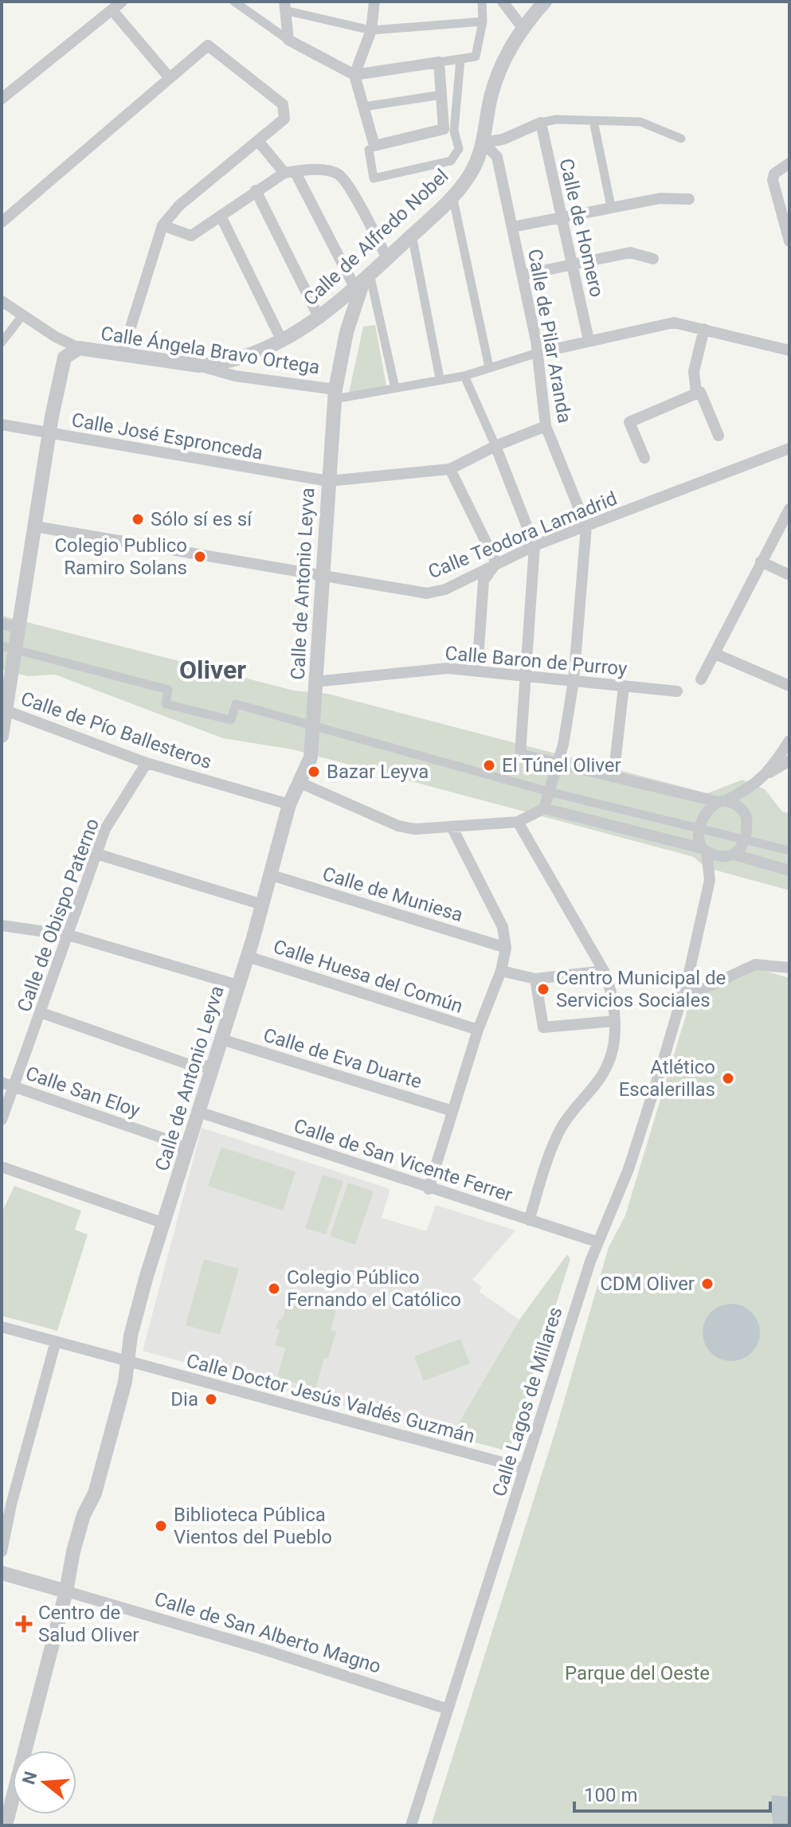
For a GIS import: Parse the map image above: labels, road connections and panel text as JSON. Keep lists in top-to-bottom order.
{
  "streets": {
    "street": [
      "Calle de Homero",
      "Calle de Alfredo Nobel",
      "Calle de Pilar Aranda",
      "Calle Ángela Bravo Ortega",
      "Calle José Espronceda",
      "Calle Teodora Lamadrid",
      "Calle de Antonio Leyva",
      "Calle Baron de Purroy",
      "Calle de Pío Ballesteros",
      "Calle de Muniesa",
      "Calle de Obispo Paterno",
      "Calle Huesa del Común",
      "Calle de Eva Duarte",
      "Calle San Eloy",
      "Calle de San Vicente Ferrer",
      "Calle Doctor Jesús Valdés Guzmán",
      "Calle Lagos de Millares",
      "Calle de San Alberto Magno"
    ]
  },
  "crossings": [
    ["Calle de Alfredo Nobel", "Calle de Pilar Aranda"],
    ["Calle de Alfredo Nobel", "Calle Ángela Bravo Ortega"],
    ["Calle de Alfredo Nobel", "Calle de Antonio Leyva"],
    ["Calle de Pilar Aranda", "Calle Teodora Lamadrid"],
    ["Calle de Pilar Aranda", "Calle Baron de Purroy"],
    ["Calle Ángela Bravo Ortega", "Calle de Antonio Leyva"],
    ["Calle José Espronceda", "Calle de Antonio Leyva"],
    ["Calle Teodora Lamadrid", "Calle de Antonio Leyva"],
    ["Calle de Antonio Leyva", "Calle Baron de Purroy"],
    ["Calle de Antonio Leyva", "Calle de Pío Ballesteros"],
    ["Calle de Antonio Leyva", "Calle de Muniesa"],
    ["Calle de Antonio Leyva", "Calle Huesa del Común"],
    ["Calle de Antonio Leyva", "Calle de Eva Duarte"],
    ["Calle de Antonio Leyva", "Calle San Eloy"],
    ["Calle de Antonio Leyva", "Calle de San Vicente Ferrer"],
    ["Calle de Antonio Leyva", "Calle Doctor Jesús Valdés Guzmán"],
    ["Calle de Antonio Leyva", "Calle de San Alberto Magno"],
    ["Calle de Pío Ballesteros", "Calle de Obispo Paterno"],
    ["Calle de Obispo Paterno", "Calle San Eloy"],
    ["Calle de San Vicente Ferrer", "Calle Lagos de Millares"],
    ["Calle Doctor Jesús Valdés Guzmán", "Calle Lagos de Millares"],
    ["Calle Lagos de Millares", "Calle de San Alberto Magno"]
  ],
  "districts": ["Oliver"],
  "parks": ["Parque del Oeste"],
  "places": {
    "other": [
      "Sólo sí es sí",
      "Colegio Publico Ramiro Solans",
      "El Túnel Oliver",
      "Bazar Leyva",
      "Centro Municipal de Servicios Sociales",
      "Atlético Escalerillas",
      "CDM Oliver",
      "Colegio Público Fernando el Católico",
      "Dia",
      "Biblioteca Pública Vientos del Pueblo"
    ],
    "health": ["Centro de Salud Oliver"]
  },
  "scale_bar": "100 m",
  "north": "left"
}
